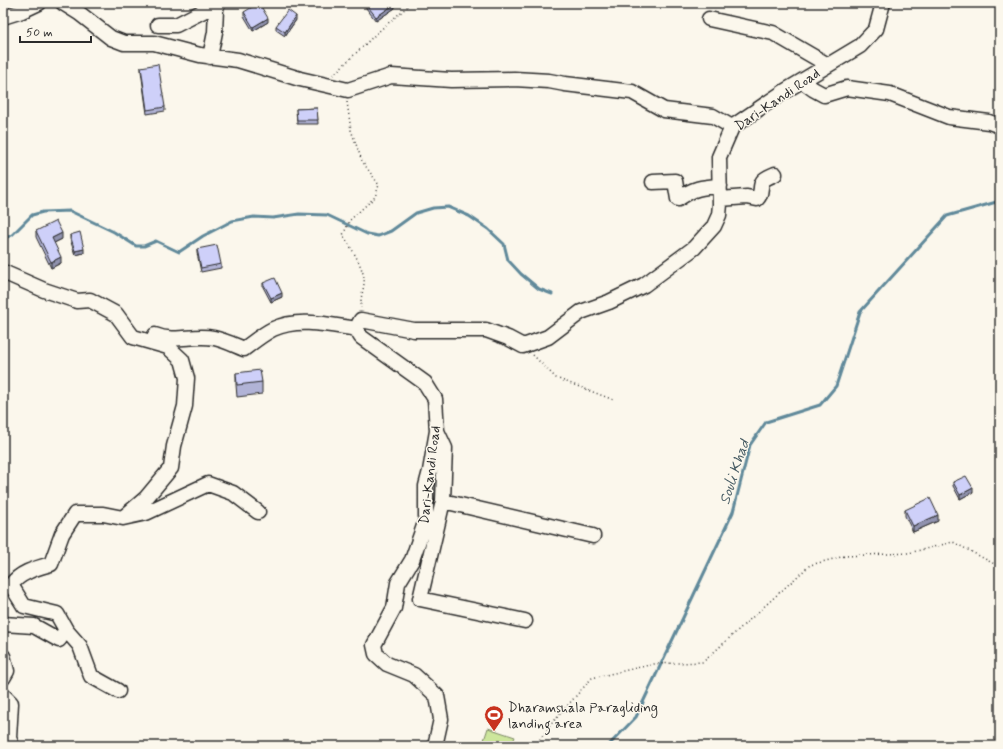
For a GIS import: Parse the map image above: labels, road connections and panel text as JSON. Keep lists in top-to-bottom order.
{
  "streets": {
    "street": ["Dari-Kandi Road"]
  },
  "water": ["Souli Khad"],
  "places": {
    "sports": ["Dharamshala Paragliding landing area"]
  },
  "scale_bar": "50 m"
}
